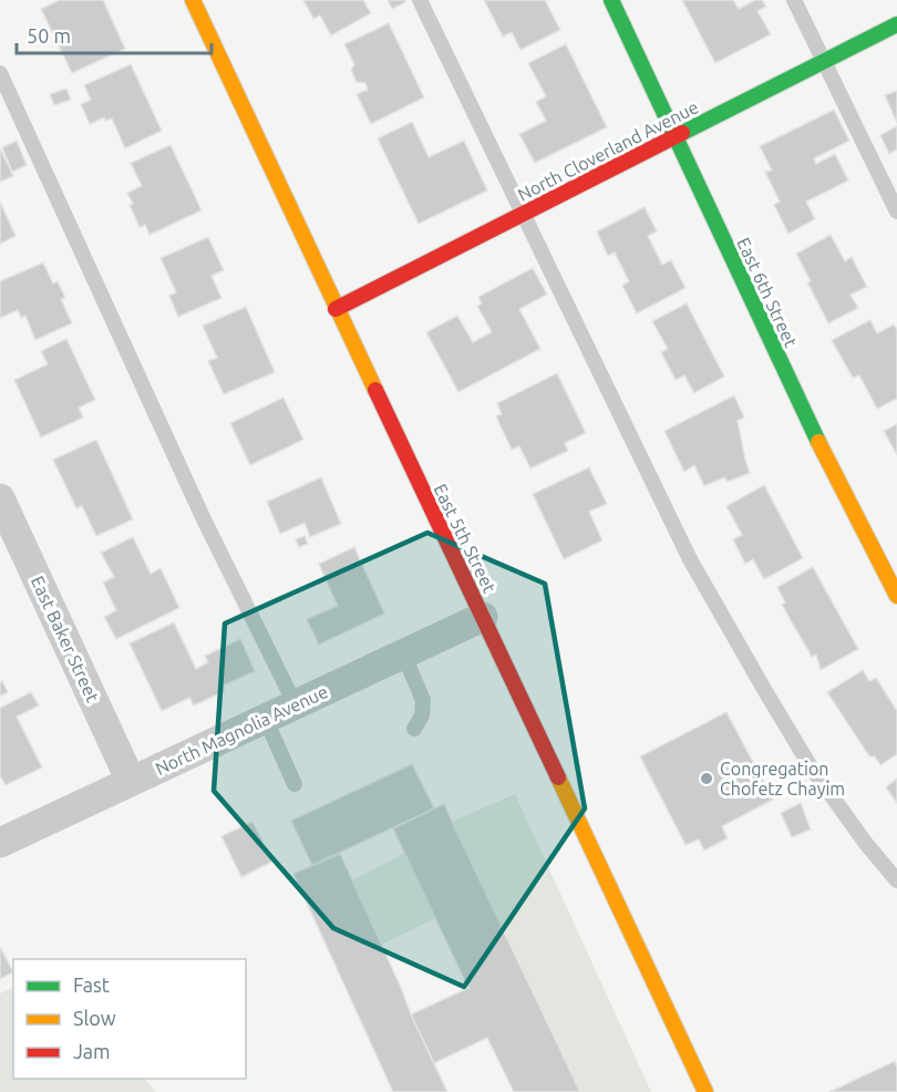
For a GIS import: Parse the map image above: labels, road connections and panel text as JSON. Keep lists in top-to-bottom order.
{
  "streets": {
    "street": [
      "North Cloverland Avenue",
      "East 6th Street",
      "East 5th Street",
      "East Baker Street",
      "North Magnolia Avenue"
    ]
  },
  "crossings": [
    ["North Cloverland Avenue", "East 6th Street"],
    ["North Cloverland Avenue", "East 5th Street"],
    ["East 5th Street", "North Magnolia Avenue"],
    ["East Baker Street", "North Magnolia Avenue"]
  ],
  "places": ["Congregation Chofetz Chayim"],
  "legend": ["Fast", "Slow", "Jam"],
  "scale_bar": "50 m"
}
